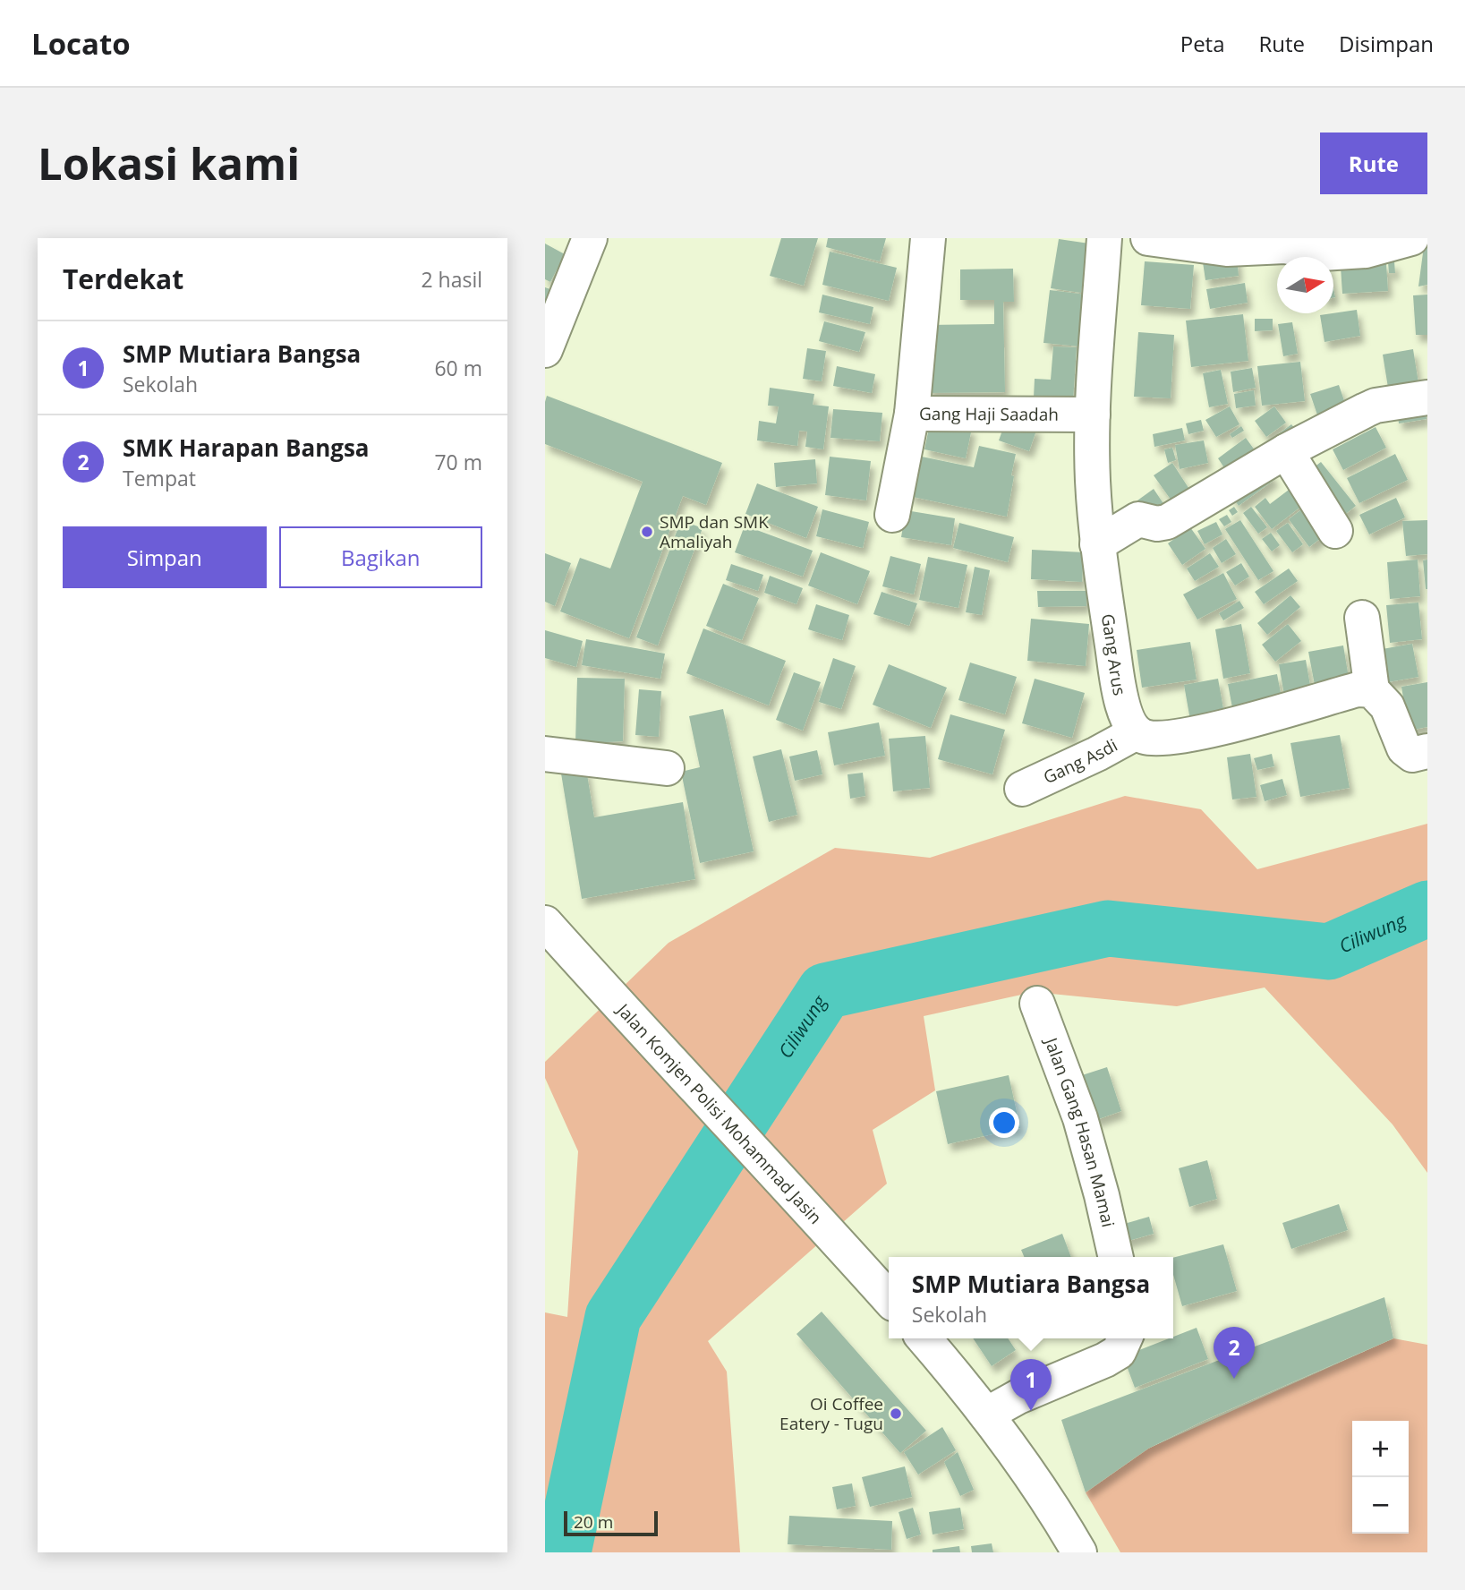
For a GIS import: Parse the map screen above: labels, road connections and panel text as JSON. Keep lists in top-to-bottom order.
{
  "streets": {
    "street": [
      "Gang Haji Saadah",
      "Gang Arus",
      "Gang Asdi",
      "Jalan Komjen Polisi Mohammad Jasin",
      "Jalan Gang Hasan Mamai"
    ]
  },
  "crossings": [
    ["Gang Haji Saadah", "Gang Arus"],
    ["Gang Arus", "Gang Asdi"]
  ],
  "water": ["Ciliwung"],
  "places": ["SMP dan SMK Amaliyah", "Oi Coffee Eatery - Tugu"],
  "scale_bar": "20 m",
  "north": "right",
  "page": {
    "header": "Locato",
    "nav": ["Peta", "Rute", "Disimpan"],
    "buttons": [
      "Rute",
      ["Simpan", "Bagikan"]
    ],
    "title": "Lokasi kami",
    "heading": ["Terdekat", "2 hasil"],
    "list": [
      {
        "mark": "1",
        "name": "SMP Mutiara Bangsa",
        "note": "Sekolah",
        "value": "60 m"
      },
      {
        "mark": "2",
        "name": "SMK Harapan Bangsa",
        "note": "Tempat",
        "value": "70 m"
      }
    ],
    "popup": ["SMP Mutiara Bangsa", "Sekolah"],
    "pins": ["2", "1"],
    "map_buttons": ["+", "−"],
    "scale": "20 m"
  }
}
